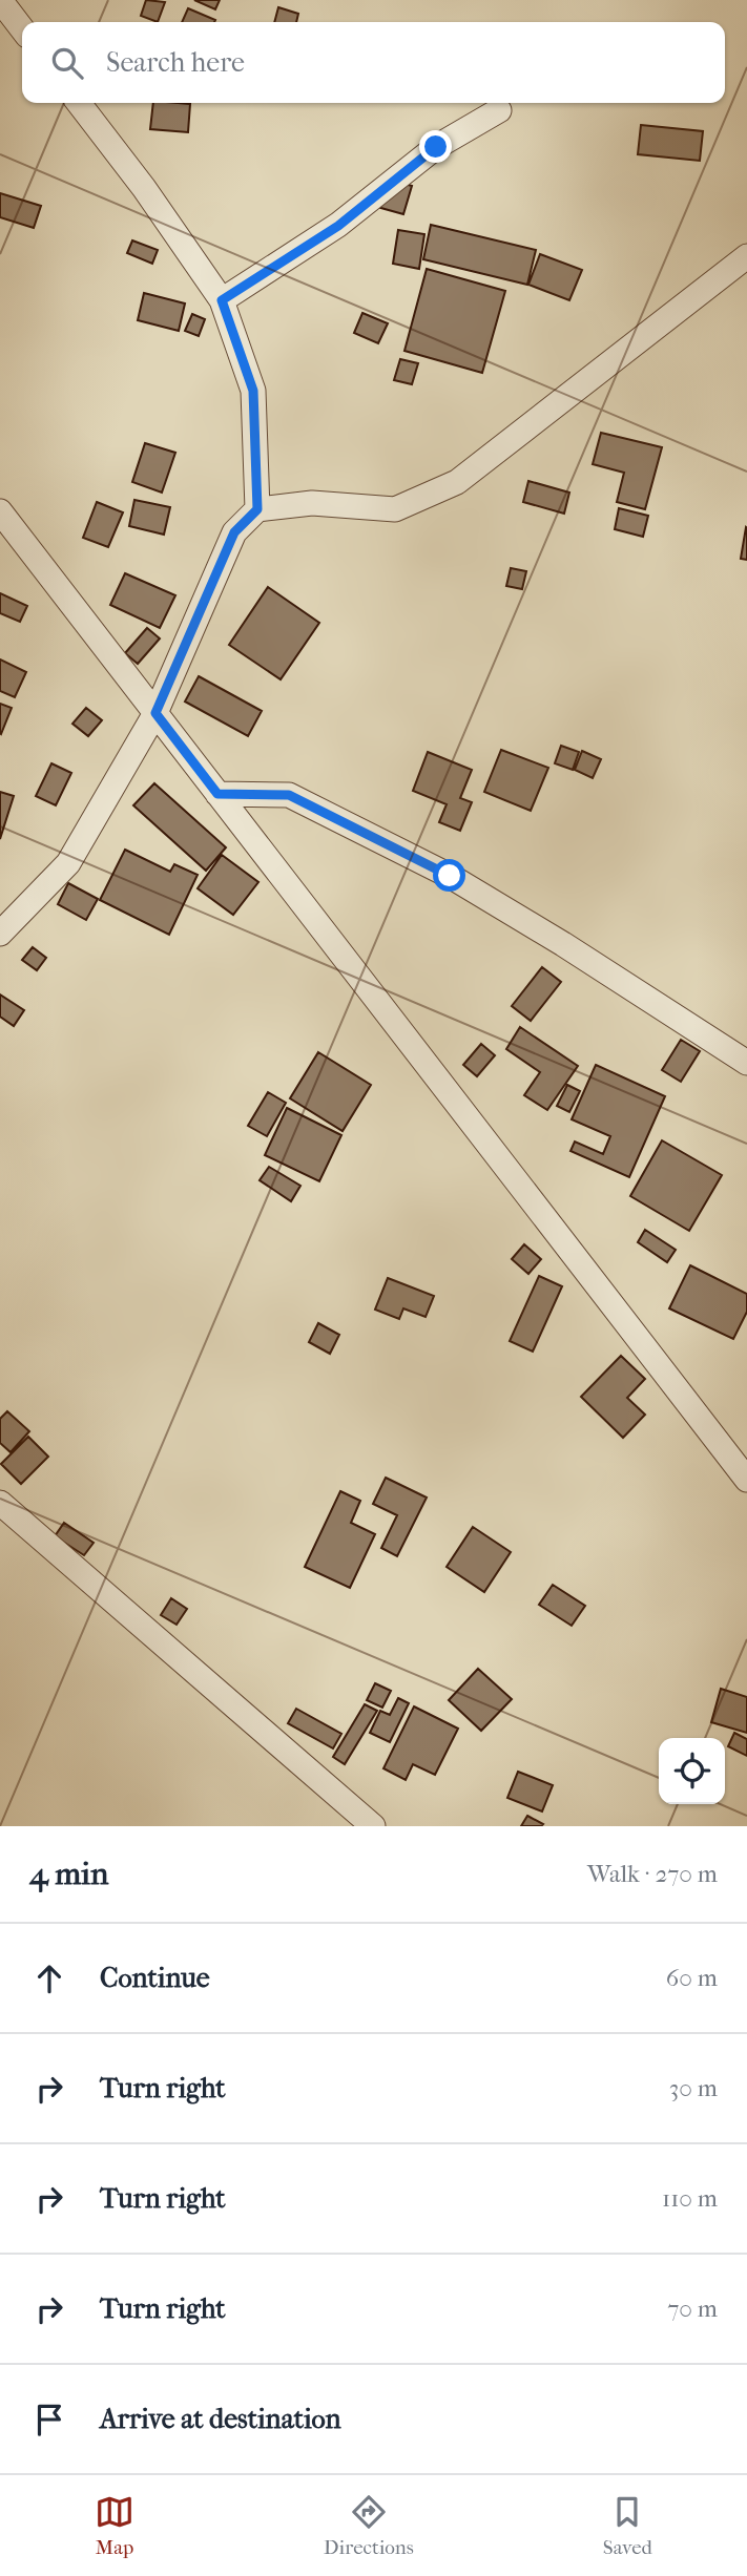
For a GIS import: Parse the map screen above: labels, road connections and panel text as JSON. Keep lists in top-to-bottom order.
{
  "page": {
    "search": "Search here",
    "heading": ["4 min", "Walk · 270 m"],
    "list": [
      ["Continue", "60 m"],
      ["Turn right", "30 m"],
      ["Turn right", "110 m"],
      ["Turn right", "70 m"],
      "Arrive at destination"
    ],
    "nav": ["Map", "Directions", "Saved"]
  }
}
